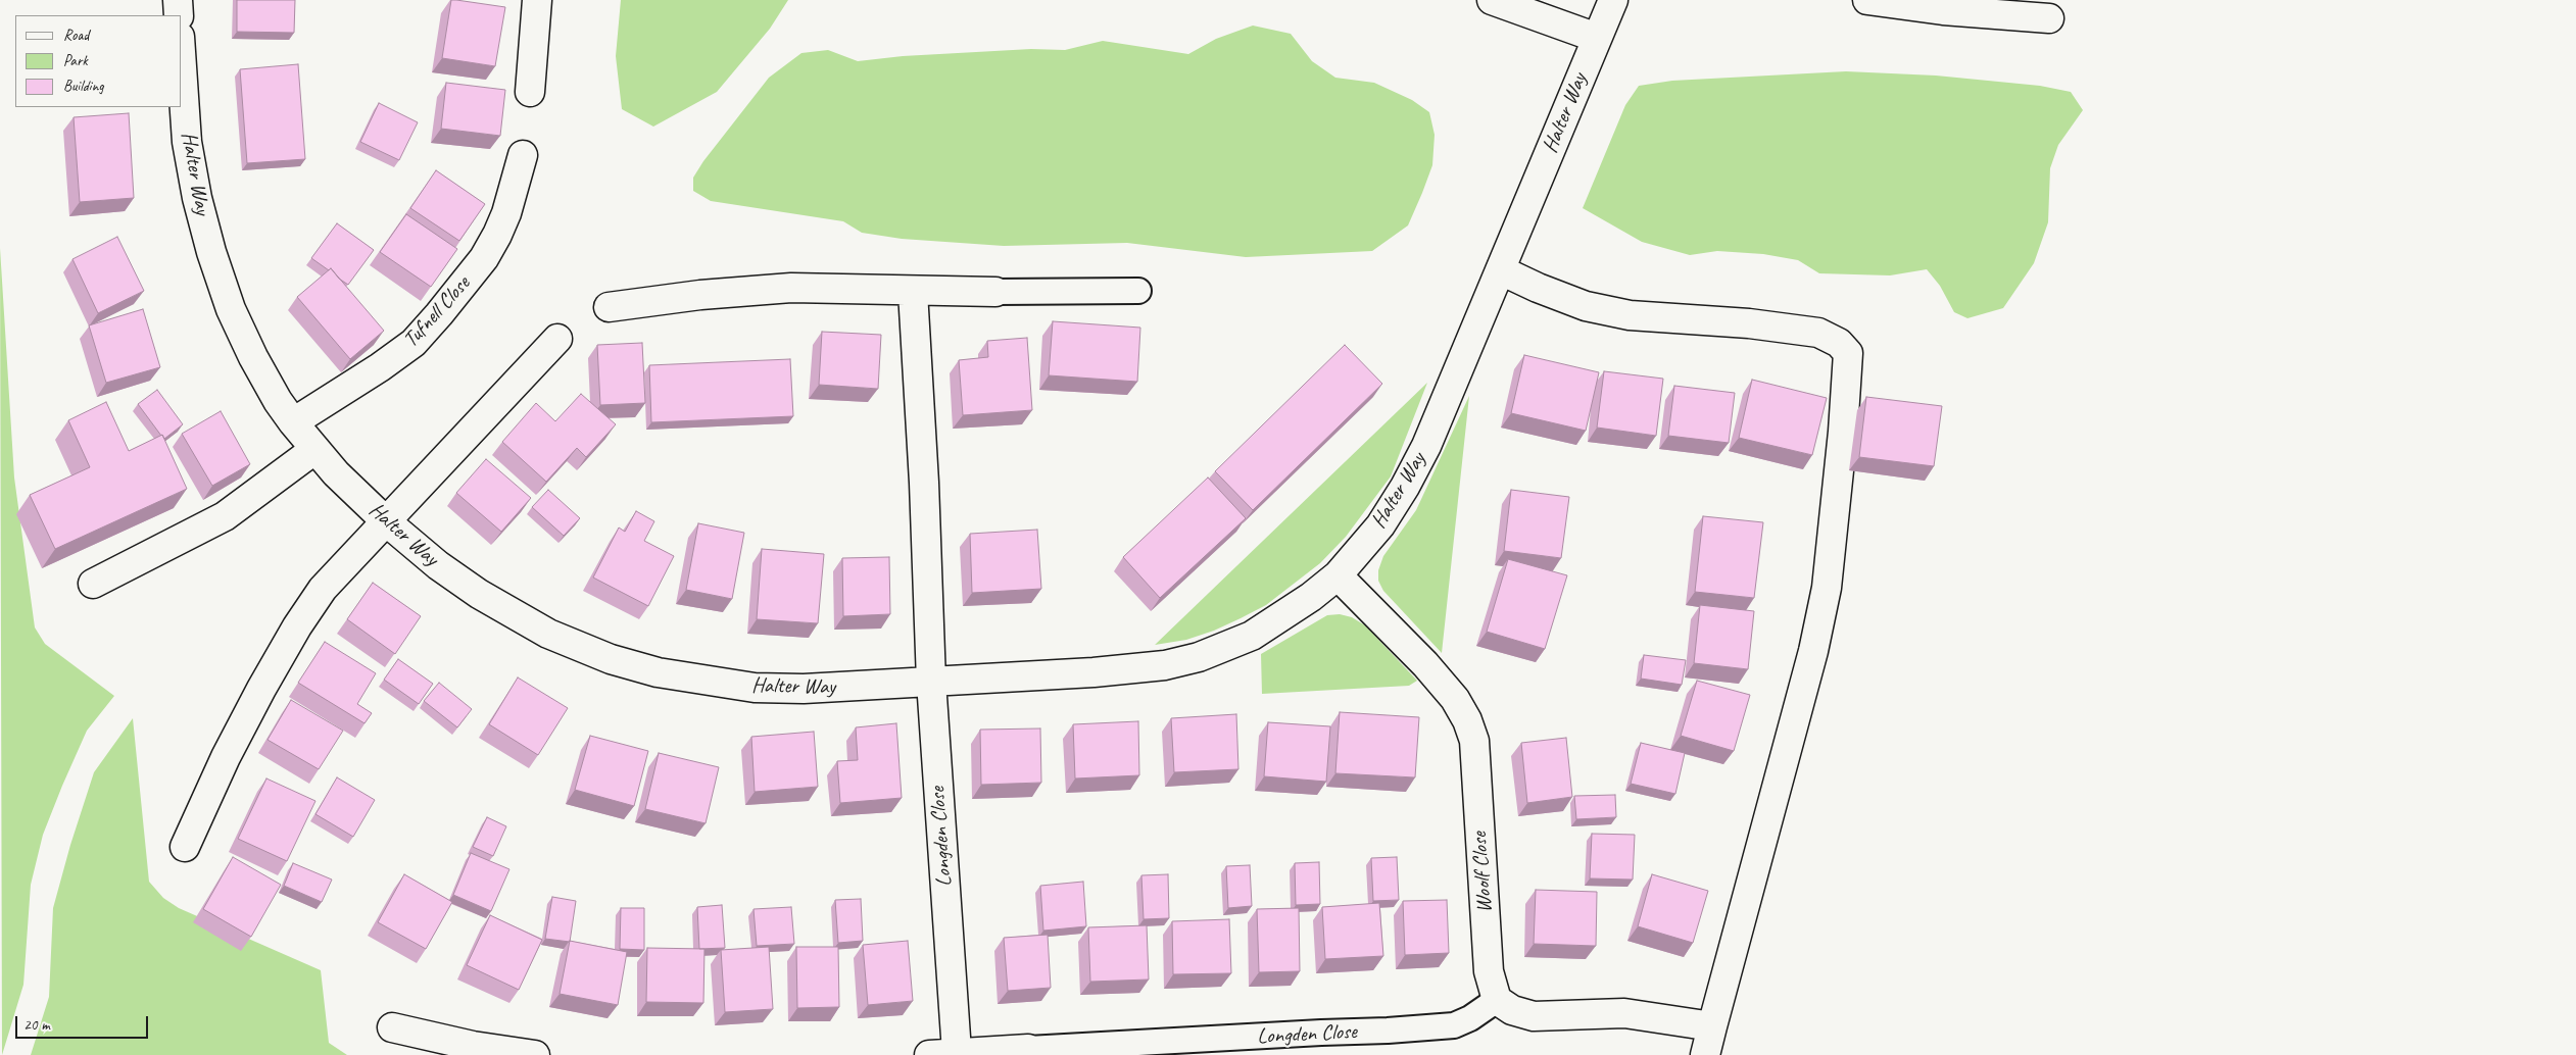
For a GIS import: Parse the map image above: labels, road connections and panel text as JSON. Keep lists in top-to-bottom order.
{
  "streets": {
    "street": [
      "Halter Way",
      "Tufnell Close",
      "Longden Close",
      "Woolf Close"
    ]
  },
  "crossings": [
    ["Halter Way", "Tufnell Close"],
    ["Halter Way", "Longden Close"],
    ["Halter Way", "Woolf Close"],
    ["Longden Close", "Woolf Close"]
  ],
  "legend": ["Road", "Park", "Building"],
  "scale_bar": "20 m"
}
